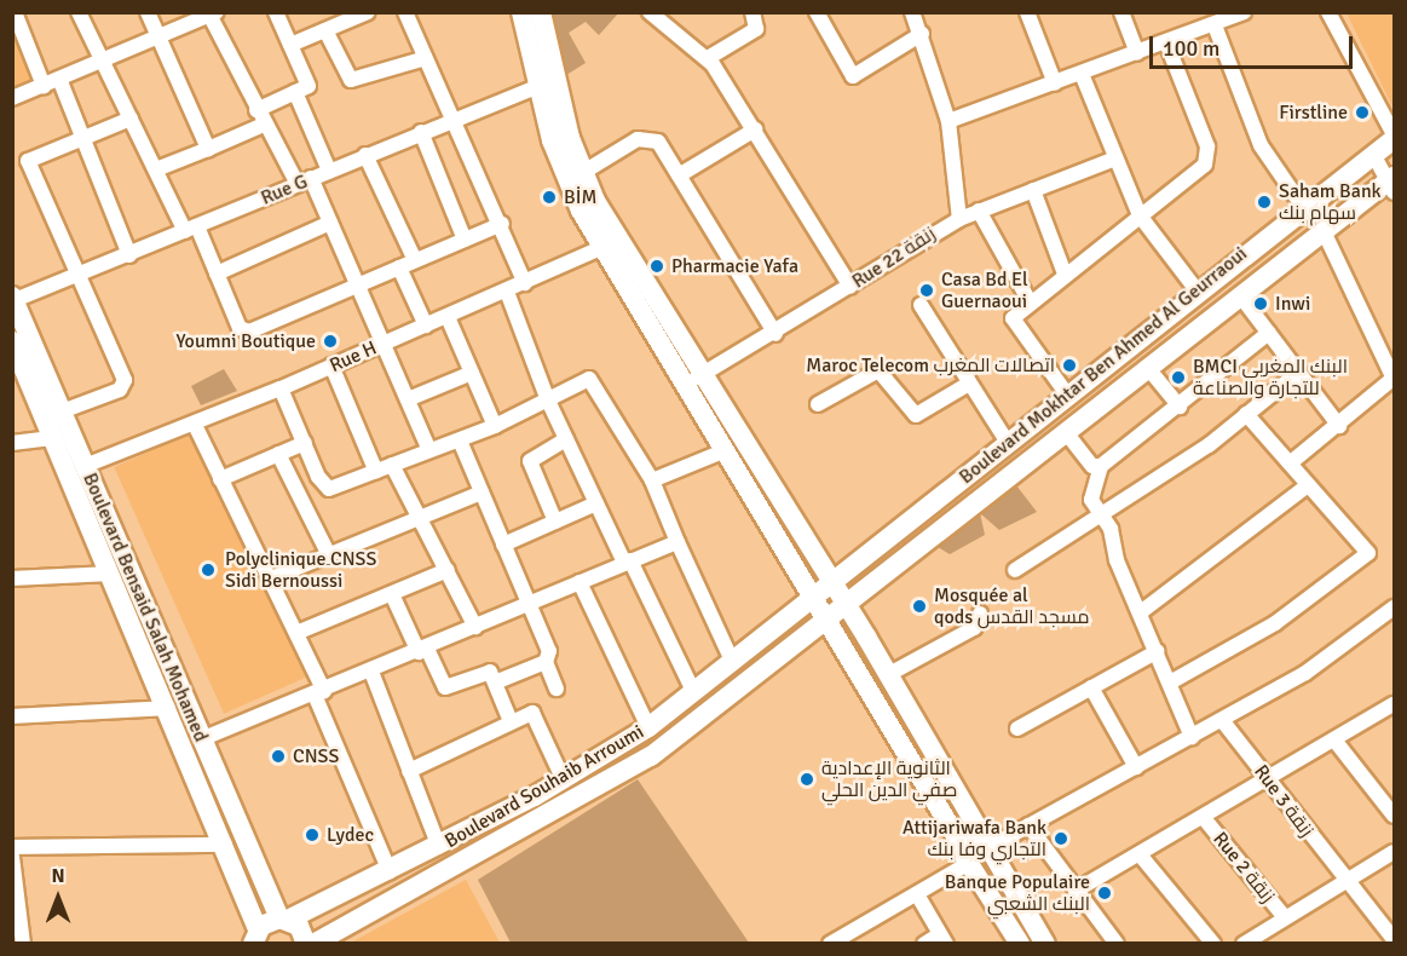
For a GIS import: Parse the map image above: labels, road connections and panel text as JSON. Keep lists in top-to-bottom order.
{
  "streets": {
    "street": [
      "Rue G",
      "Rue 22 زنقة",
      "Rue H",
      "Boulevard Mokhtar Ben Ahmed Al Geurraoui",
      "Boulevard Bensaid Salah Mohamed",
      "Boulevard Souhaib Arroumi",
      "Rue 3 زنقة",
      "Rue 2 زنقة"
    ]
  },
  "crossings": [
    ["Rue G", "Boulevard Bensaid Salah Mohamed"],
    ["Rue H", "Boulevard Bensaid Salah Mohamed"],
    ["Boulevard Mokhtar Ben Ahmed Al Geurraoui", "Boulevard Souhaib Arroumi"],
    ["Boulevard Bensaid Salah Mohamed", "Boulevard Souhaib Arroumi"]
  ],
  "places": [
    "Firstline",
    "BİM",
    "Saham Bank سهام بنك",
    "Pharmacie Yafa",
    "Casa Bd El Guernaoui",
    "Inwi",
    "Youmni Boutique",
    "Maroc Telecom اتصالات المغرب",
    "BMCI البنك المغربي للتجارة والصناعة",
    "Polyclinique ِCNSS Sidi Bernoussi",
    "Mosquée al qods مسجد القدس",
    "CNSS",
    "الثانوية الإعدادية صفي الدين الحلي",
    "Lydec",
    "Attijariwafa Bank التجاري وفا بنك",
    "Banque Populaire البنك الشعبي"
  ],
  "scale_bar": "100 m",
  "north": "top"
}
